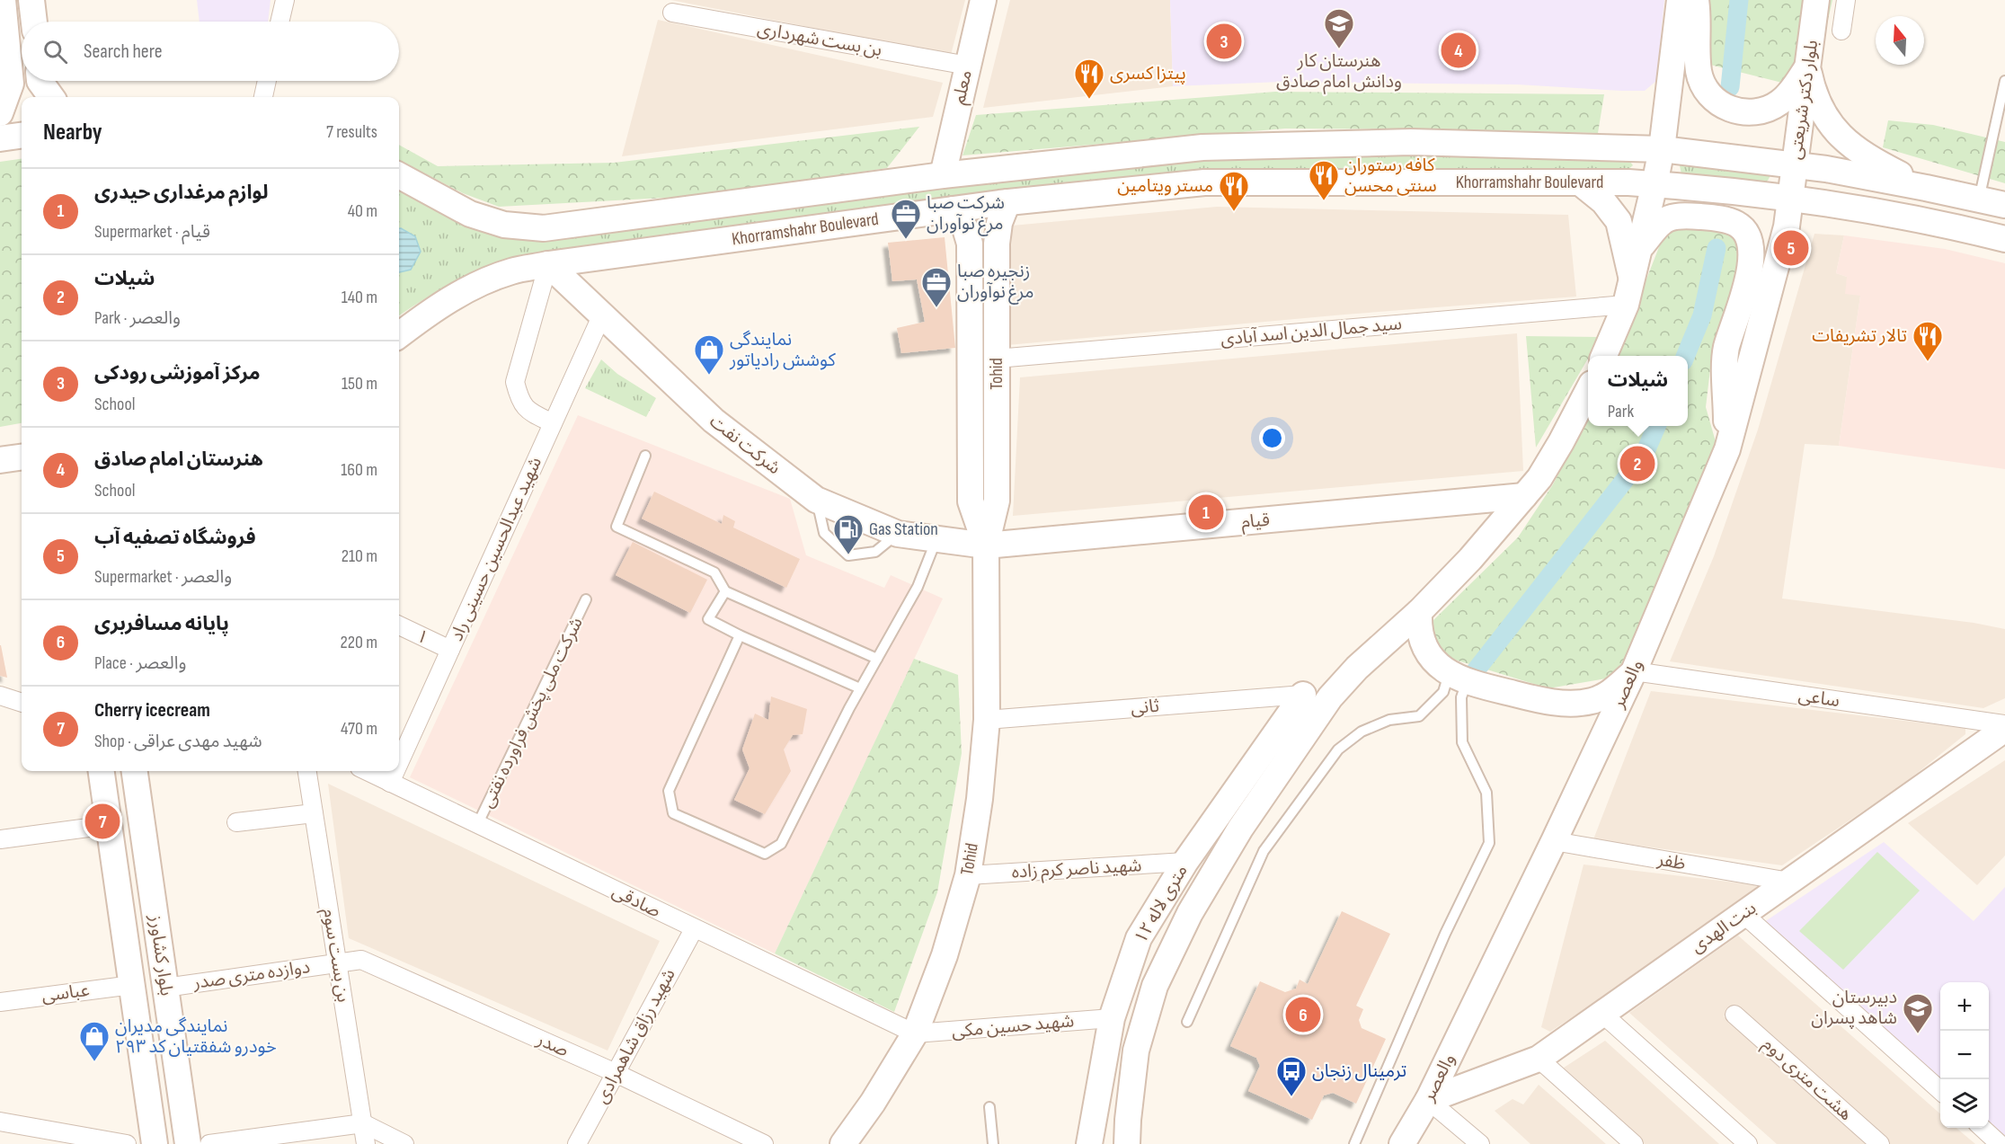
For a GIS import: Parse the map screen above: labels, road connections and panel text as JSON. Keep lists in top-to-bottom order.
{
  "streets": {
    "main road": [
      "معلم",
      "بلوار دکتر شریعتی",
      "Khorramshahr Boulevard",
      "Tohid",
      "شرکت نفت",
      "قیام",
      "والعصر",
      "۱۲ متری لاله",
      "بنت الهدی",
      "بلوار کشاورز"
    ],
    "street": [
      "بن بست شهرداری",
      "سید جمال الدین اسد آبادی",
      "شهید عبدالحسین حسینی راد",
      "۱",
      "ساعی",
      "ثانی",
      "ظفر",
      "شهید ناصر کرم زاده",
      "صادقی",
      "بن بست سوم",
      "دوازده متری صدر",
      "عباسی",
      "شهید حسین مکی",
      "شهید رزاق شاهمرادی",
      "صدر",
      "هشت متری دوم"
    ],
    "lane": ["شرکت ملی پخش فراورده نفتی"]
  },
  "crossings": [
    ["بن بست شهرداری", "معلم"],
    ["معلم", "Khorramshahr Boulevard"],
    ["بلوار دکتر شریعتی", "Khorramshahr Boulevard"],
    ["بلوار دکتر شریعتی", "والعصر"],
    ["Khorramshahr Boulevard", "Tohid"],
    ["Khorramshahr Boulevard", "شرکت نفت"],
    ["Khorramshahr Boulevard", "والعصر"],
    ["سید جمال الدین اسد آبادی", "Tohid"],
    ["Tohid", "شرکت نفت"],
    ["Tohid", "قیام"],
    ["Tohid", "ثانی"],
    ["Tohid", "شهید ناصر کرم زاده"],
    ["Tohid", "صادقی"],
    ["Tohid", "شهید حسین مکی"],
    ["شرکت نفت", "قیام"],
    ["شرکت نفت", "شهید عبدالحسین حسینی راد"],
    ["شهید عبدالحسین حسینی راد", "۱"],
    ["شهید عبدالحسین حسینی راد", "صادقی"],
    ["والعصر", "ساعی"],
    ["والعصر", "ظفر"],
    ["والعصر", "بنت الهدی"],
    ["ثانی", "۱۲ متری لاله"],
    ["شرکت ملی پخش فراورده نفتی", "صادقی"],
    ["ظفر", "بنت الهدی"],
    ["شهید ناصر کرم زاده", "۱۲ متری لاله"],
    ["صادقی", "شهید حسین مکی"],
    ["صادقی", "شهید رزاق شاهمرادی"],
    ["۱۲ متری لاله", "شهید حسین مکی"],
    ["بلوار کشاورز", "دوازده متری صدر"],
    ["بلوار کشاورز", "عباسی"],
    ["بن بست سوم", "دوازده متری صدر"],
    ["بن بست سوم", "صدر"],
    ["دوازده متری صدر", "صدر"],
    ["شهید رزاق شاهمرادی", "صدر"]
  ],
  "places": {
    "school or university": ["هنرستان کار ودانش امام صادق", "دبیرستان شاهد پسران"],
    "restaurant": [
      "پیتزا کسری",
      "کافه رستوران سنتی محسن",
      "مستر ویتامین",
      "تالار تشریفات"
    ],
    "office": ["شرکت صبا مرغ نوآوران", "زنجیره صبا مرغ نوآوران"],
    "shop": ["نمایندگی کوشش رادیاتور", "نمایندگی مدیران خودرو شفقتیان کد ۲۹۳"],
    "fuel station": ["Gas Station"],
    "bus stop": ["ترمینال زنجان"]
  },
  "north": "top",
  "page": {
    "pins": [
      "3",
      "4",
      "5",
      "2",
      "1",
      "7",
      "6"
    ],
    "search": "Search here",
    "heading": ["Nearby", "7 results"],
    "list": [
      {
        "mark": "1",
        "name": "لوازم مرغداری حیدری",
        "note": "Supermarket · قیام",
        "value": "40 m"
      },
      {
        "mark": "2",
        "name": "شیلات",
        "note": "Park · والعصر",
        "value": "140 m"
      },
      {
        "mark": "3",
        "name": "مرکز آموزشی رودکی",
        "note": "School",
        "value": "150 m"
      },
      {
        "mark": "4",
        "name": "هنرستان امام صادق",
        "note": "School",
        "value": "160 m"
      },
      {
        "mark": "5",
        "name": "فروشگاه تصفیه آب",
        "note": "Supermarket · والعصر",
        "value": "210 m"
      },
      {
        "mark": "6",
        "name": "پایانه مسافربری",
        "note": "Place · والعصر",
        "value": "220 m"
      },
      {
        "mark": "7",
        "name": "Cherry icecream",
        "note": "Shop · شهید مهدی عراقی",
        "value": "470 m"
      }
    ],
    "popup": ["شیلات", "Park"],
    "map_buttons": ["+", "−"]
  }
}
